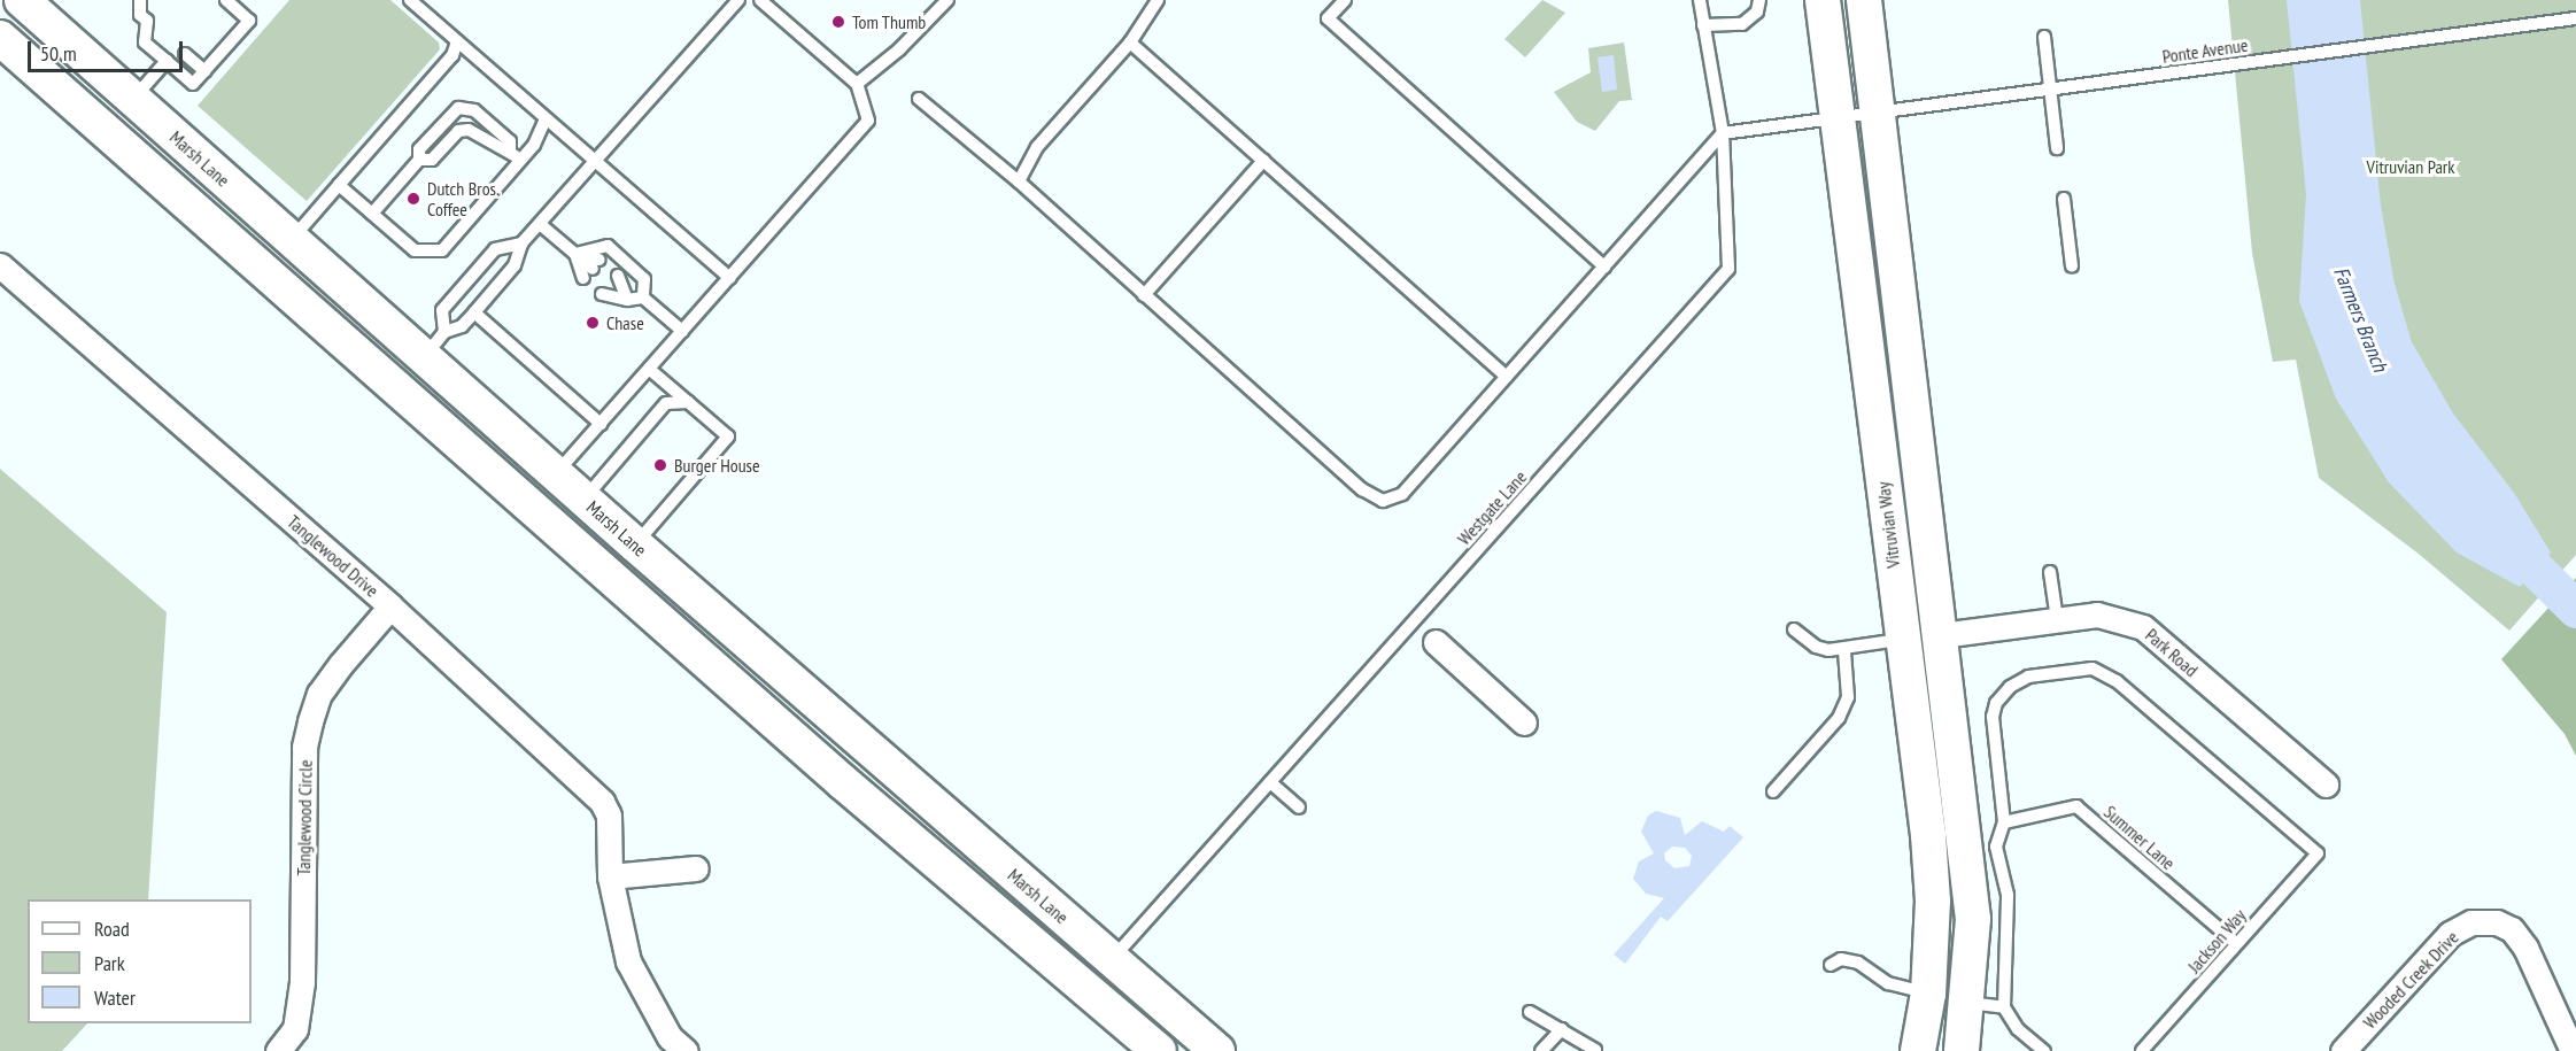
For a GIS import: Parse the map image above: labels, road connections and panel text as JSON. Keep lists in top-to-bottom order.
{
  "streets": {
    "main road": ["Marsh Lane", "Vitruvian Way"],
    "street": [
      "Tanglewood Drive",
      "Park Road",
      "Tanglewood Circle",
      "Wooded Creek Drive"
    ],
    "lane": [
      "Ponte Avenue",
      "Westgate Lane",
      "Summer Lane",
      "Jackson Way"
    ]
  },
  "crossings": [
    ["Ponte Avenue", "Vitruvian Way"],
    ["Marsh Lane", "Westgate Lane"],
    ["Vitruvian Way", "Park Road"],
    ["Tanglewood Drive", "Tanglewood Circle"],
    ["Summer Lane", "Jackson Way"]
  ],
  "water": ["Farmers Branch"],
  "parks": ["Vitruvian Park"],
  "places": [
    "Tom Thumb",
    "Dutch Bros. Coffee",
    "Chase",
    "Burger House"
  ],
  "legend": ["Road", "Park", "Water"],
  "scale_bar": "50 m"
}
